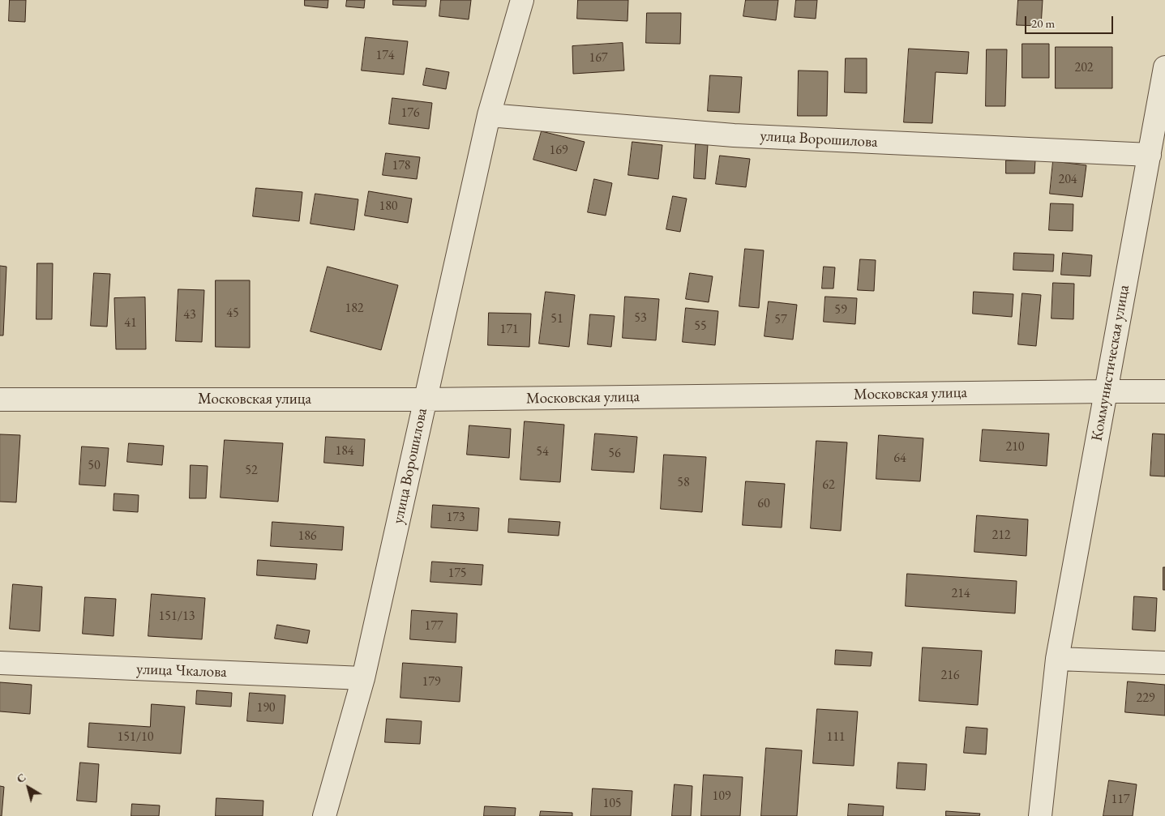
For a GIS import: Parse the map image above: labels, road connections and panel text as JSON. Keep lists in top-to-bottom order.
{
  "streets": {
    "street": [
      "улица Ворошилова",
      "Коммунистическая улица",
      "Московская улица",
      "улица Чкалова"
    ]
  },
  "crossings": [
    ["улица Ворошилова", "Коммунистическая улица"],
    ["улица Ворошилова", "Московская улица"],
    ["улица Ворошилова", "улица Чкалова"],
    ["Коммунистическая улица", "Московская улица"]
  ],
  "house_numbers": [
    "174",
    "167",
    "202",
    "176",
    "169",
    "178",
    "204",
    "180",
    "182",
    "59",
    "45",
    "43",
    "53",
    "51",
    "57",
    "41",
    "55",
    "171",
    "210",
    "184",
    "54",
    "56",
    "64",
    "50",
    "52",
    "58",
    "62",
    "60",
    "173",
    "212",
    "186",
    "175",
    "214",
    "151/13",
    "177",
    "216",
    "179",
    "229",
    "190",
    "151/10",
    "111",
    "109",
    "117",
    "105"
  ],
  "scale_bar": "20 m",
  "north": "top left"
}
